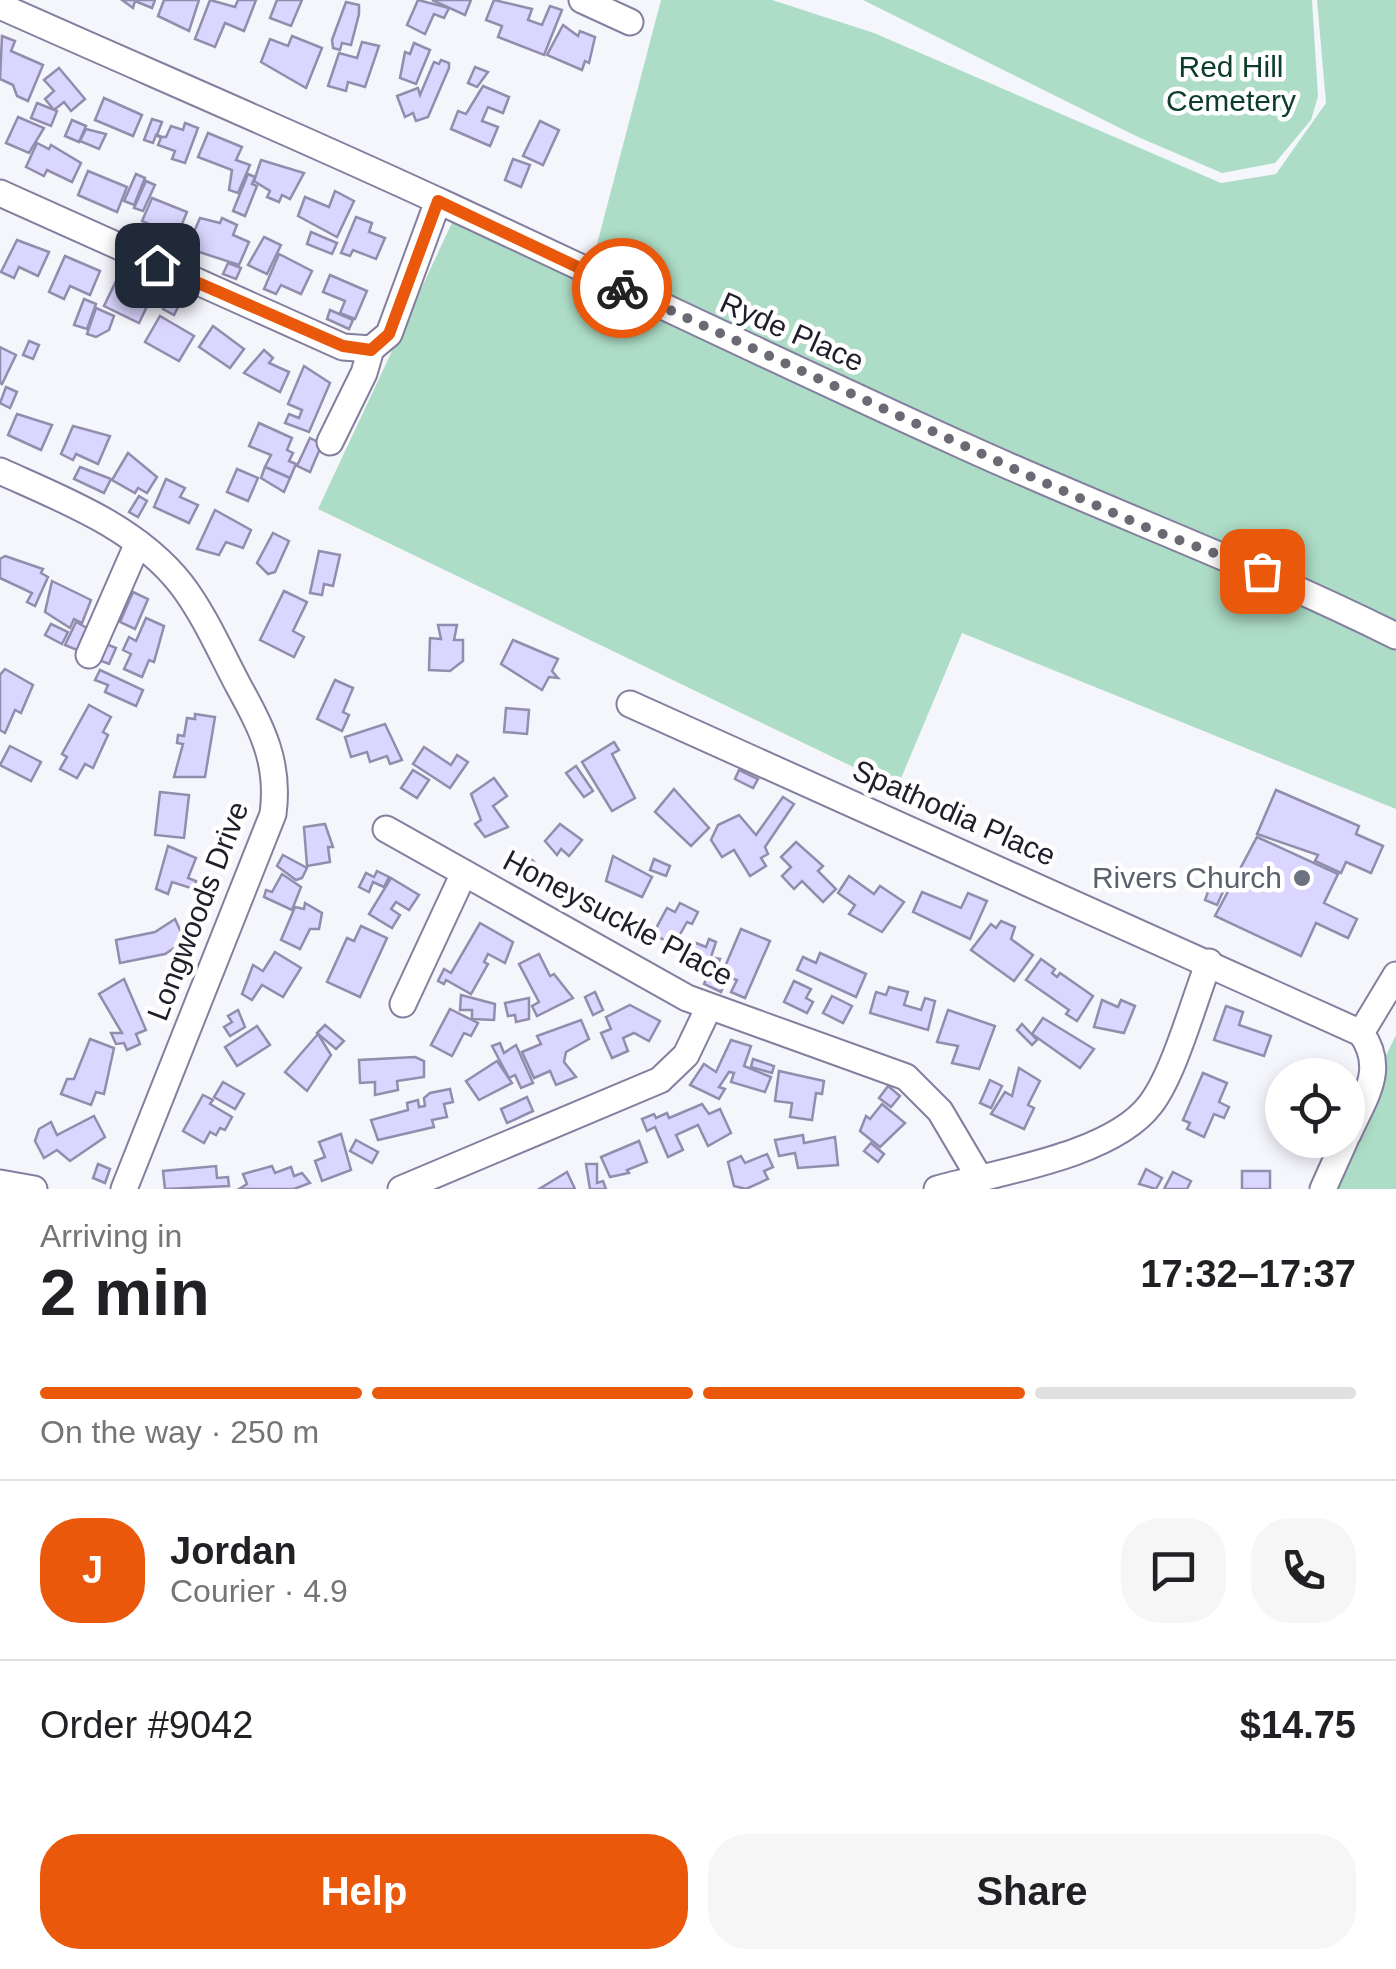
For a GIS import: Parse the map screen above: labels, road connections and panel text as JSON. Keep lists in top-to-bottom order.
{
  "streets": {
    "street": [
      "Ryde Place",
      "Spathodia Place",
      "Longwoods Drive",
      "Honeysuckle Place"
    ]
  },
  "parks": ["Red Hill Cemetery"],
  "places": ["Rivers Church"],
  "page": {
    "heading": ["2 min", "Arriving in", "17:32–17:37"],
    "panel": [
      "Jordan",
      "Courier · 4.9",
      "Order #9042",
      "$14.75"
    ],
    "bar": "On the way · 250 m",
    "round": "J",
    "buttons": ["Help", "Share"]
  }
}
